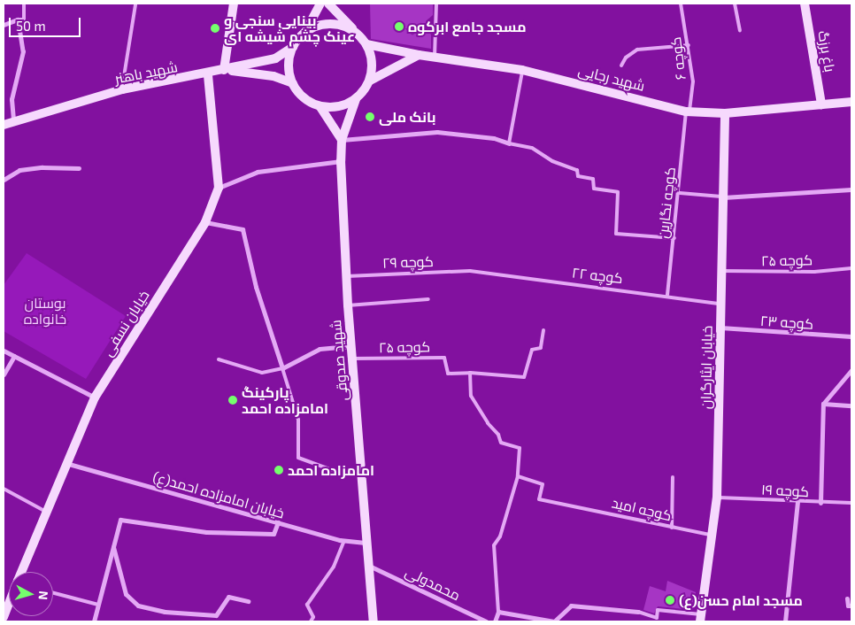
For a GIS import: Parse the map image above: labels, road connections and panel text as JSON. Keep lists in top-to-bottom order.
{
  "streets": {
    "street": [
      "باغ برزگ",
      "شهید باهنر",
      "شهید رجایی",
      "کوچه ۲۳",
      "خیابان نسفی",
      "شهید صدوقی",
      "خیابان ایثارگران",
      "خیابان امامزاده احمد(ع)",
      "محمدولی"
    ],
    "lane": [
      "کوچه ۶",
      "کوچه نگارین",
      "کوچه ۲۵",
      "کوچه ۲۹",
      "کوچه ۲۲",
      "کوچه ۱۹",
      "کوچه امید"
    ]
  },
  "crossings": [
    ["باغ برزگ", "شهید رجایی"],
    ["کوچه ۶", "شهید رجایی"],
    ["کوچه ۶", "کوچه نگارین"],
    ["شهید باهنر", "شهید رجایی"],
    ["شهید باهنر", "خیابان نسفی"],
    ["شهید باهنر", "شهید صدوقی"],
    ["شهید رجایی", "کوچه نگارین"],
    ["شهید رجایی", "شهید صدوقی"],
    ["شهید رجایی", "خیابان ایثارگران"],
    ["کوچه نگارین", "کوچه ۲۲"],
    ["کوچه ۲۵", "شهید صدوقی"],
    ["کوچه ۲۵", "خیابان ایثارگران"],
    ["کوچه ۲۹", "کوچه ۲۲"],
    ["کوچه ۲۹", "شهید صدوقی"],
    ["کوچه ۲۲", "خیابان ایثارگران"],
    ["کوچه ۲۳", "خیابان ایثارگران"],
    ["خیابان نسفی", "خیابان امامزاده احمد(ع)"],
    ["شهید صدوقی", "خیابان امامزاده احمد(ع)"],
    ["شهید صدوقی", "محمدولی"],
    ["خیابان ایثارگران", "کوچه ۱۹"],
    ["خیابان ایثارگران", "کوچه امید"]
  ],
  "parks": ["بوستان خانواده"],
  "places": [
    "مسجد جامع ابرکوه",
    "بینایی سنجی و عینک چشم شیشه ای",
    "بانک ملی",
    "پارکینگ امامزاده احمد",
    "امامزاده احمد",
    "مسجد امام حسن(ع)"
  ],
  "scale_bar": "50 m",
  "north": "right"
}
